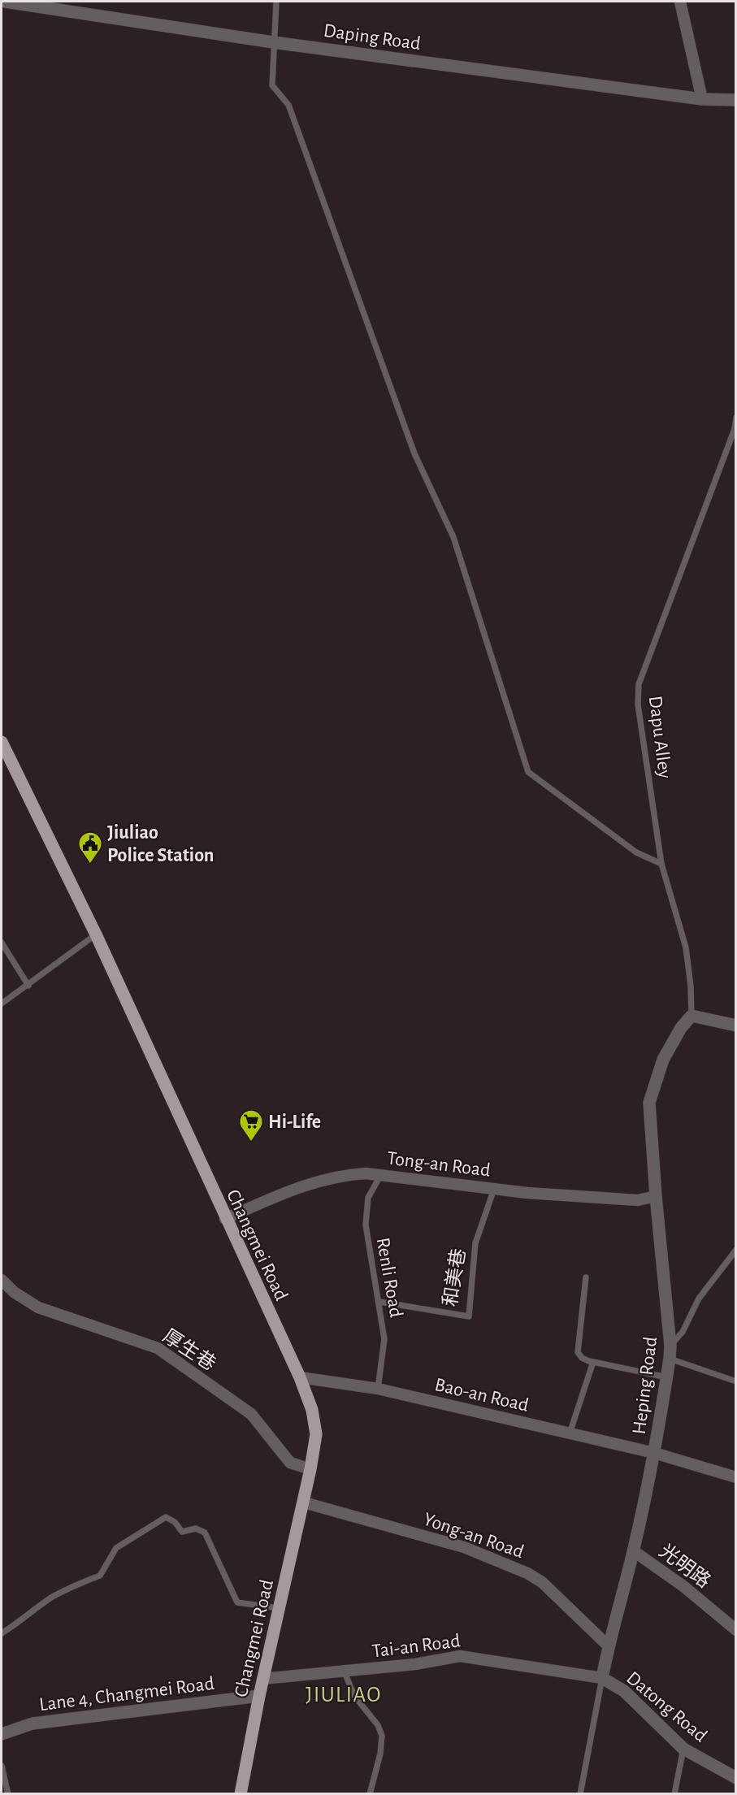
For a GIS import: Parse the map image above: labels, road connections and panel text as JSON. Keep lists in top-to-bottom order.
{
  "streets": {
    "main road": ["Changmei Road"],
    "street": [
      "Daping Road",
      "Tong-an Road",
      "厚生巷",
      "Heping Road",
      "Bao-an Road",
      "Yong-an Road",
      "光明路",
      "Tai-an Road",
      "Lane 4, Changmei Road",
      "Datong Road"
    ],
    "lane": ["Dapu Alley", "Renli Road", "和美巷"]
  },
  "crossings": [
    ["Dapu Alley", "Heping Road"],
    ["Tong-an Road", "Changmei Road"],
    ["Tong-an Road", "Renli Road"],
    ["Tong-an Road", "和美巷"],
    ["Tong-an Road", "Heping Road"],
    ["Changmei Road", "厚生巷"],
    ["Changmei Road", "Bao-an Road"],
    ["Changmei Road", "Yong-an Road"],
    ["Changmei Road", "Tai-an Road"],
    ["Changmei Road", "Lane 4, Changmei Road"],
    ["Renli Road", "和美巷"],
    ["Renli Road", "Bao-an Road"],
    ["Heping Road", "Bao-an Road"],
    ["Heping Road", "Yong-an Road"],
    ["Heping Road", "光明路"],
    ["Heping Road", "Tai-an Road"],
    ["Heping Road", "Datong Road"],
    ["Tai-an Road", "Datong Road"]
  ],
  "districts": ["JIULIAO"],
  "places": {
    "public building": ["Jiuliao Police Station"],
    "supermarket": ["Hi-Life"]
  }
}
